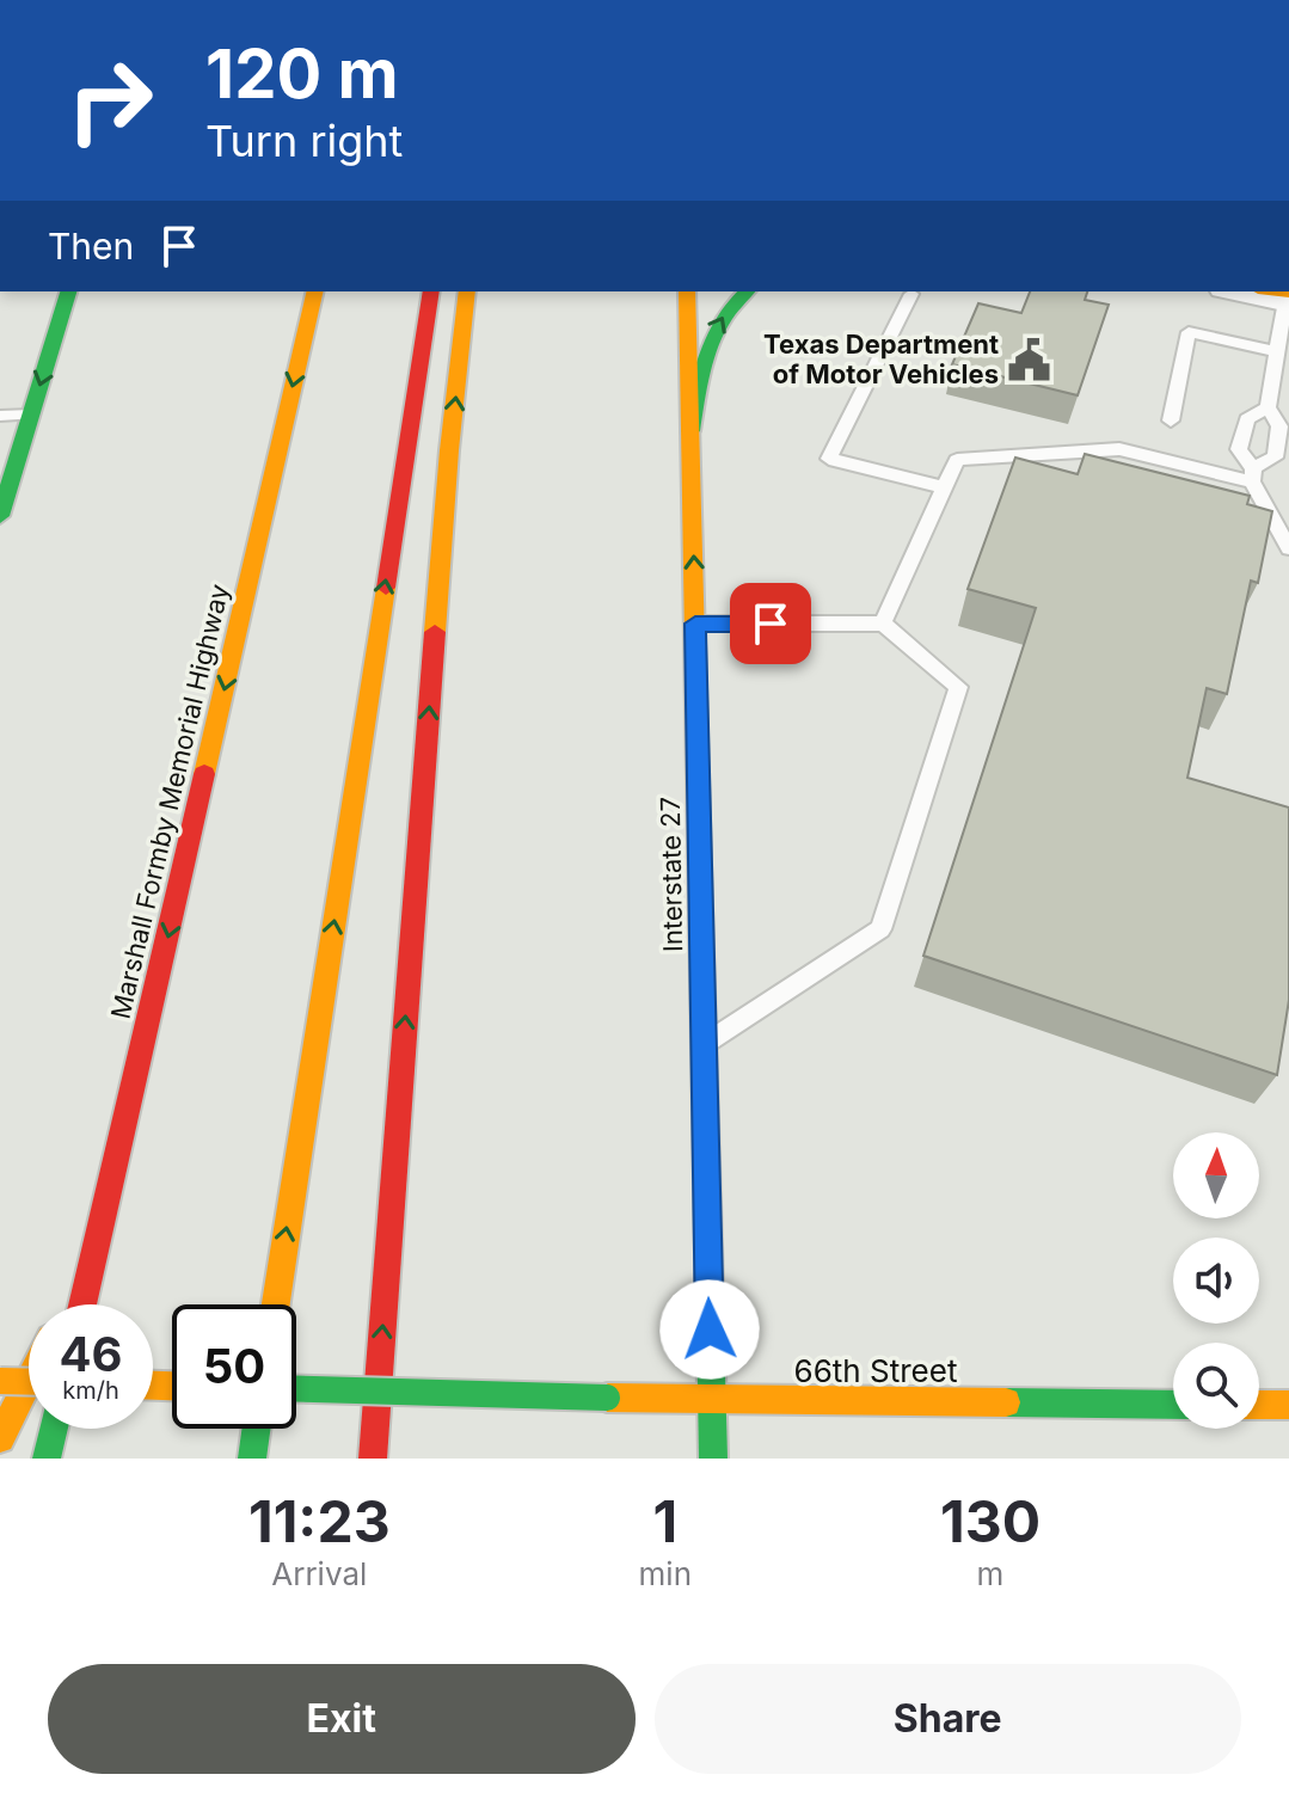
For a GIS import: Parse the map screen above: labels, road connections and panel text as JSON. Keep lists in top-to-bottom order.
{
  "streets": {
    "main road": ["Marshall Formby Memorial Highway", "Interstate 27", "66th Street"]
  },
  "crossings": [
    ["Interstate 27", "66th Street"]
  ],
  "places": {
    "public building": ["Texas Department of Motor Vehicles"]
  },
  "north": "top",
  "page": {
    "turn": ["120 m", "Turn right"],
    "then": "Then",
    "speed": "46 km/h",
    "limit": "50",
    "eta": [
      "11:23",
      "Arrival",
      "1",
      "min",
      "130",
      "m"
    ],
    "buttons": ["Exit", "Share"]
  }
}
